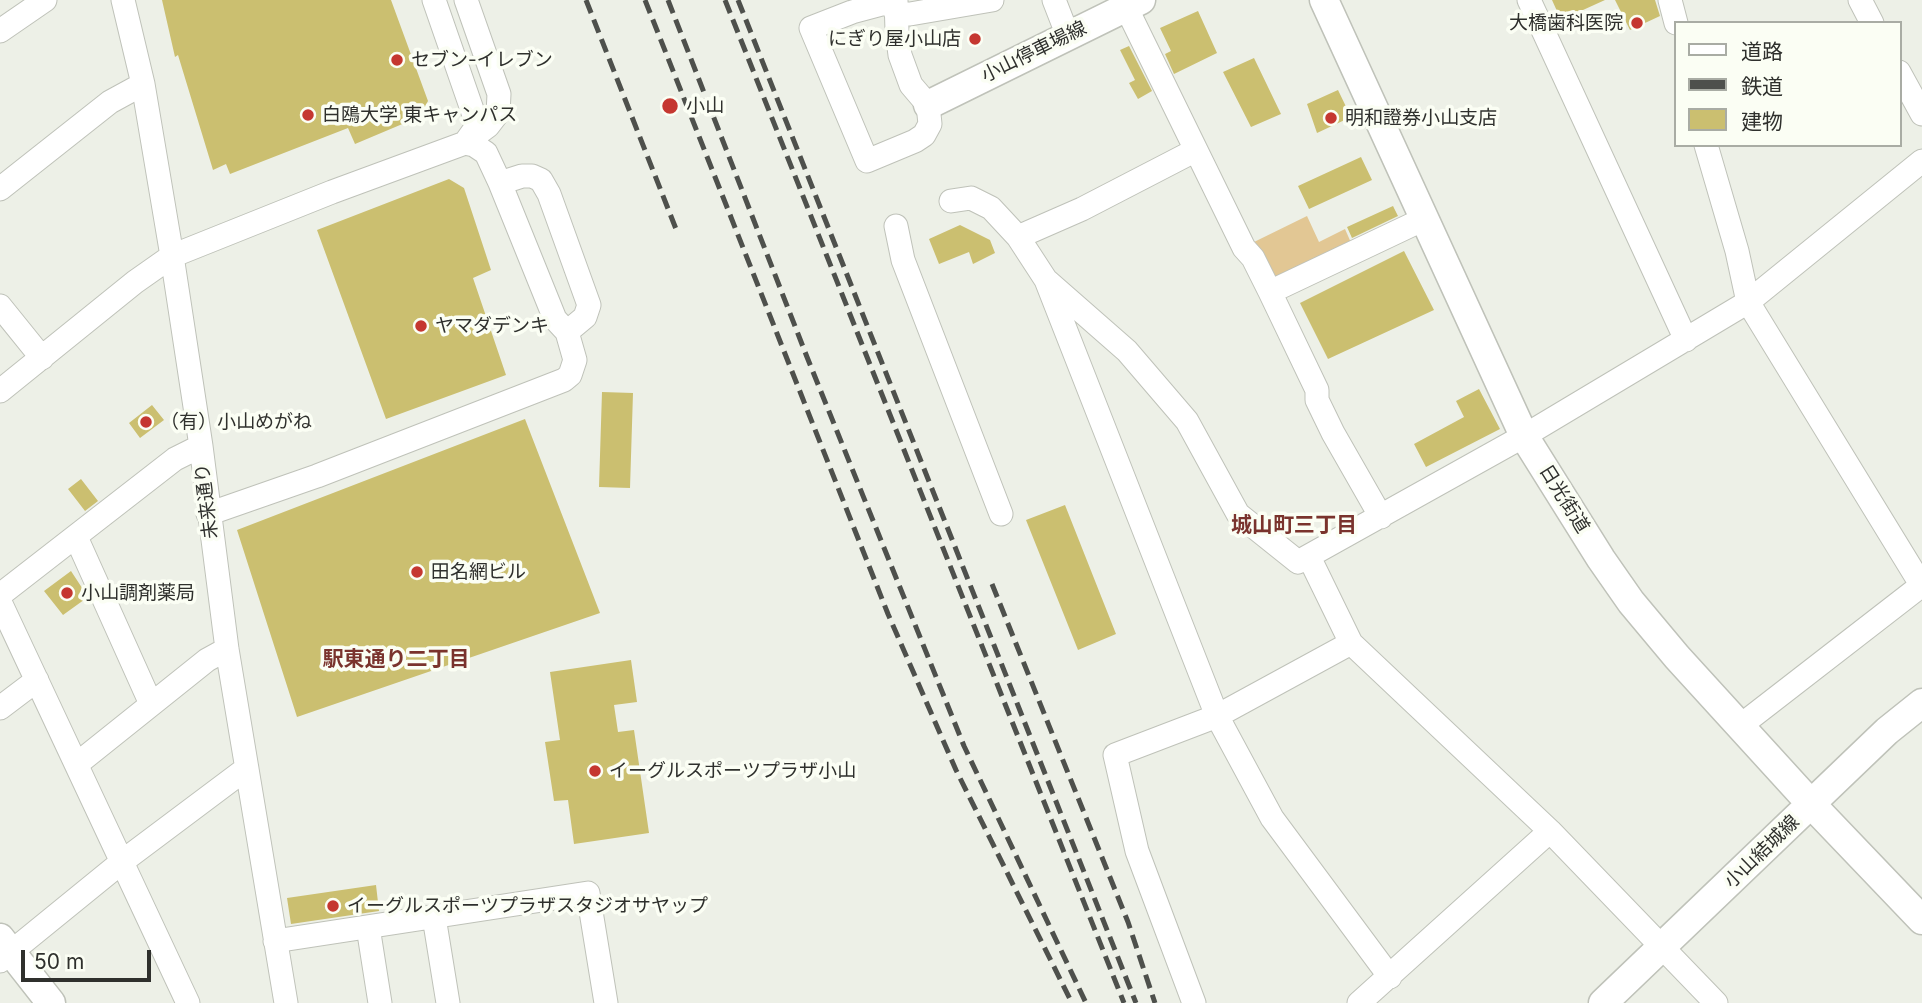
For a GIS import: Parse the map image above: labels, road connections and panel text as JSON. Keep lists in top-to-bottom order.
{
  "streets": {
    "main road": ["小山停車場線", "日光街道", "小山結城線"],
    "street": ["未来通り"]
  },
  "crossings": [
    ["日光街道", "小山結城線"]
  ],
  "districts": ["城山町三丁目", "駅東通り二丁目"],
  "places": [
    "大橋歯科医院",
    "にぎり屋小山店",
    "セブン-イレブン",
    "小山",
    "白鴎大学 東キャンパス",
    "明和證券小山支店",
    "ヤマダデンキ",
    "（有）小山めがね",
    "田名網ビル",
    "小山調剤薬局",
    "イーグルスポーツプラザ小山",
    "イーグルスポーツプラザスタジオサヤップ"
  ],
  "legend": ["道路", "鉄道", "建物"],
  "scale_bar": "50 m"
}
